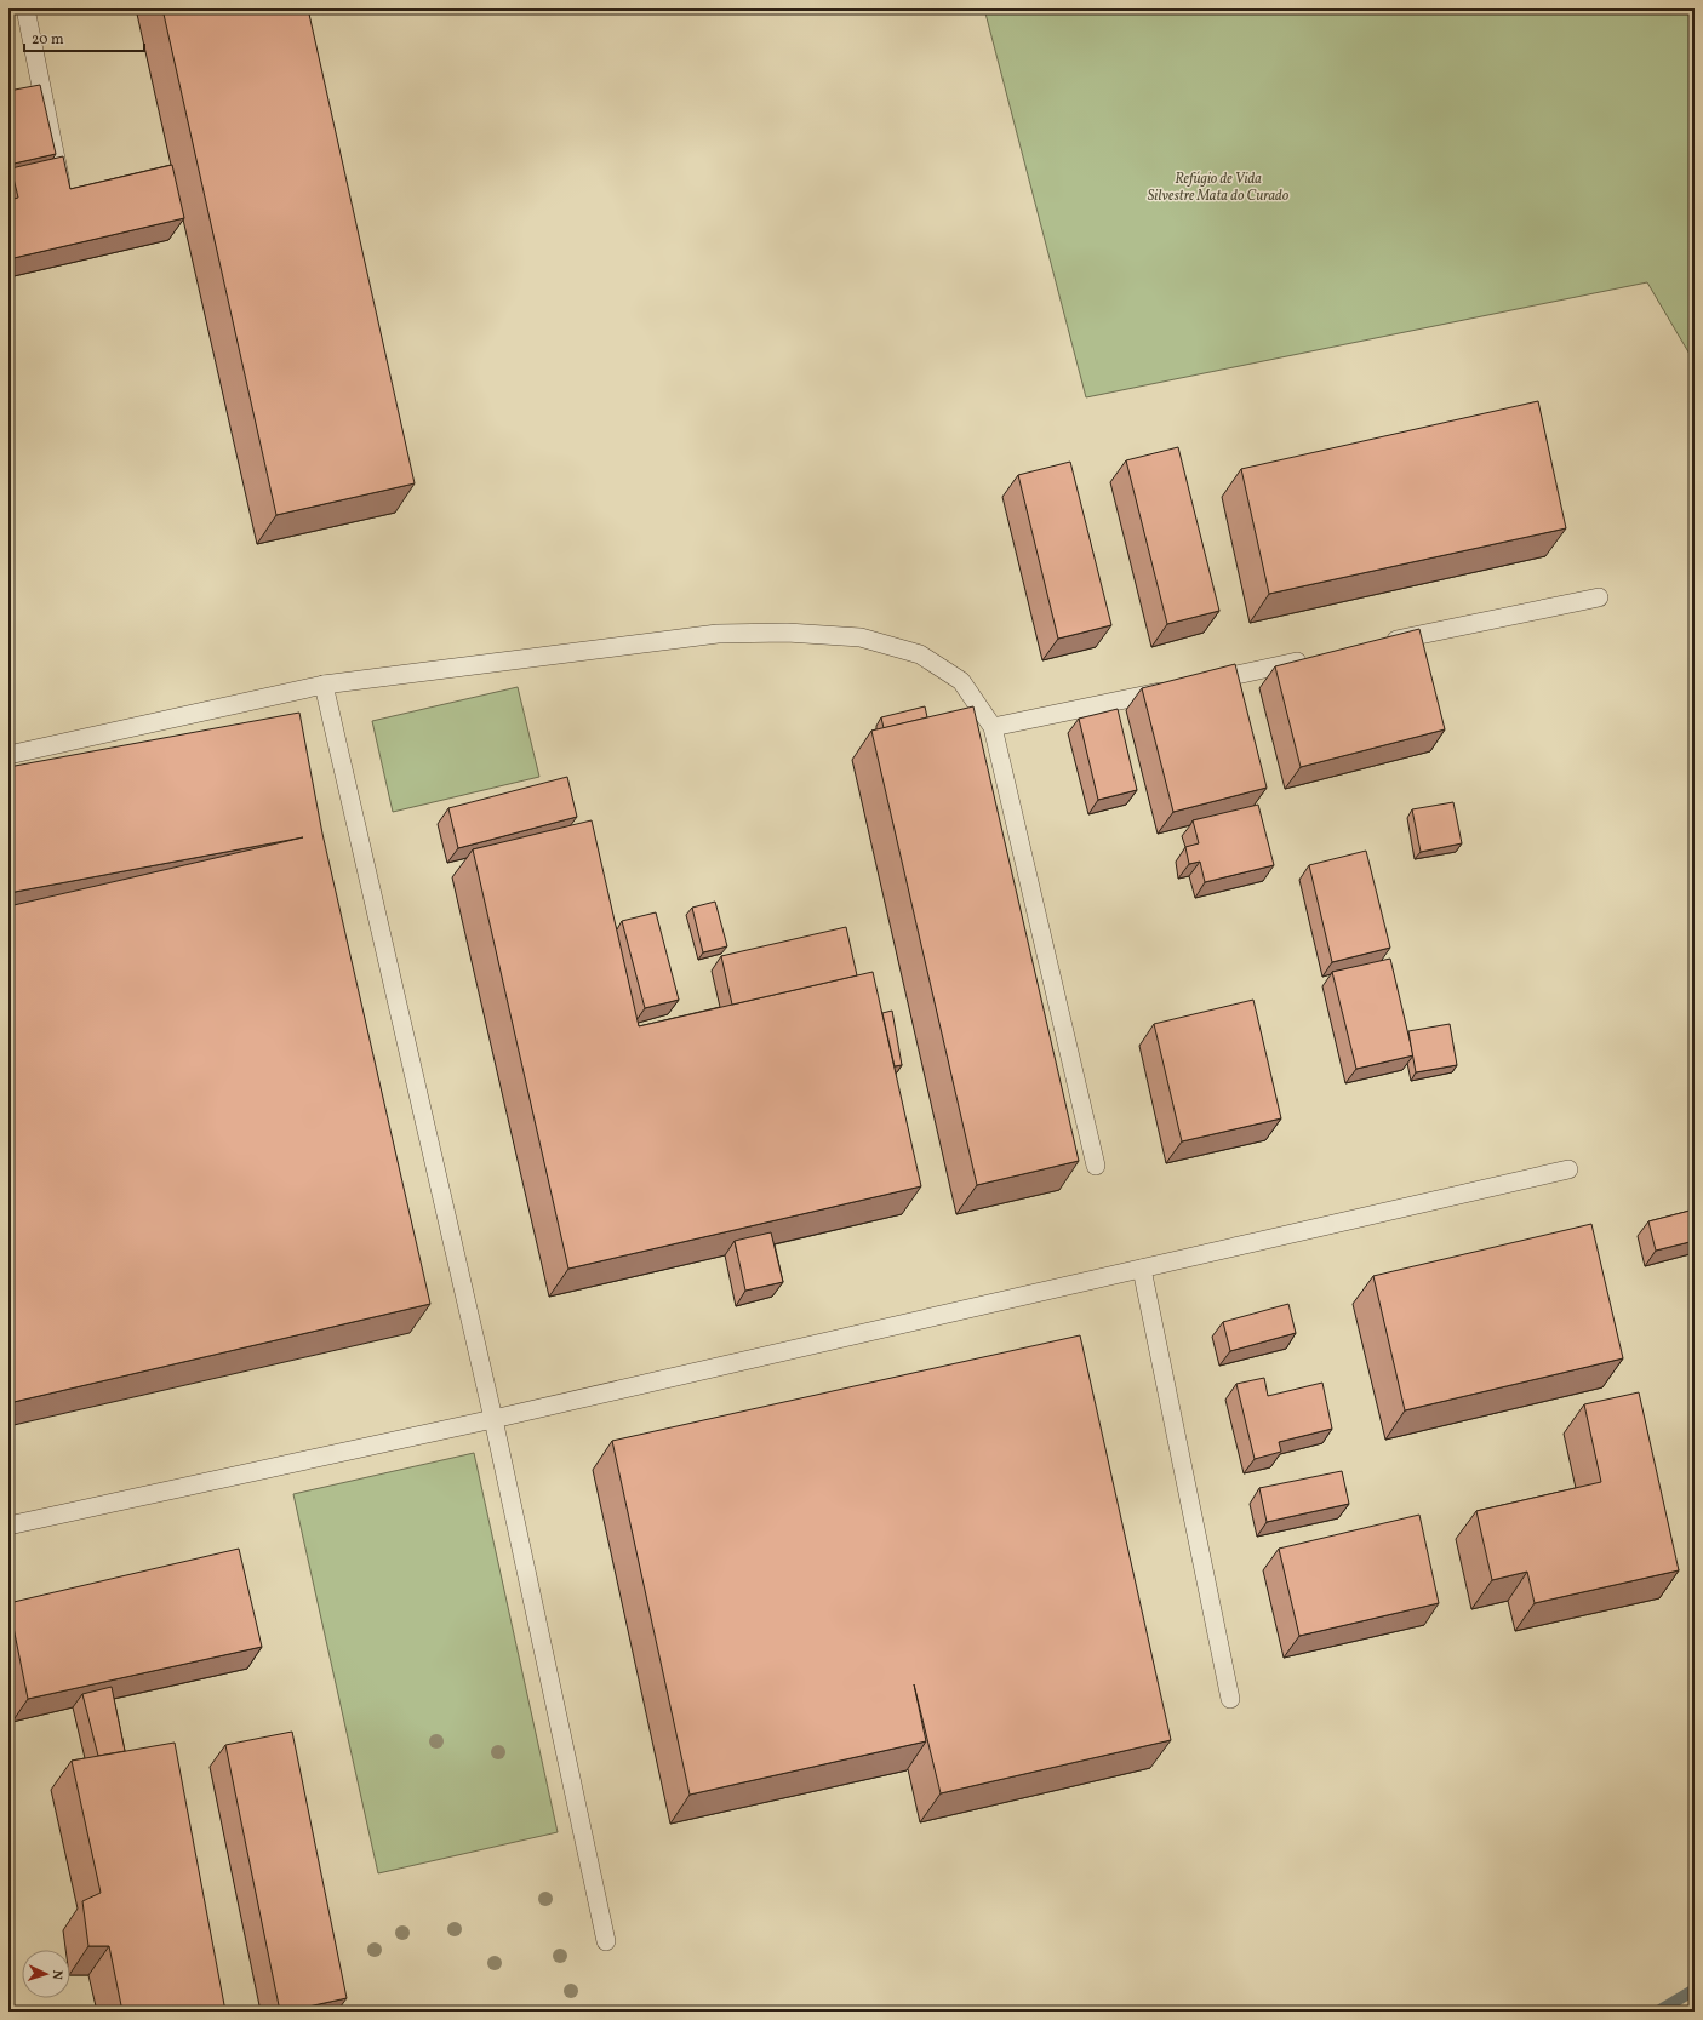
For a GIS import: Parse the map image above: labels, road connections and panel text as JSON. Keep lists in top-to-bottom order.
{
  "parks": ["Refúgio de Vida Silvestre Mata do Curado"],
  "scale_bar": "20 m",
  "north": "right"
}
